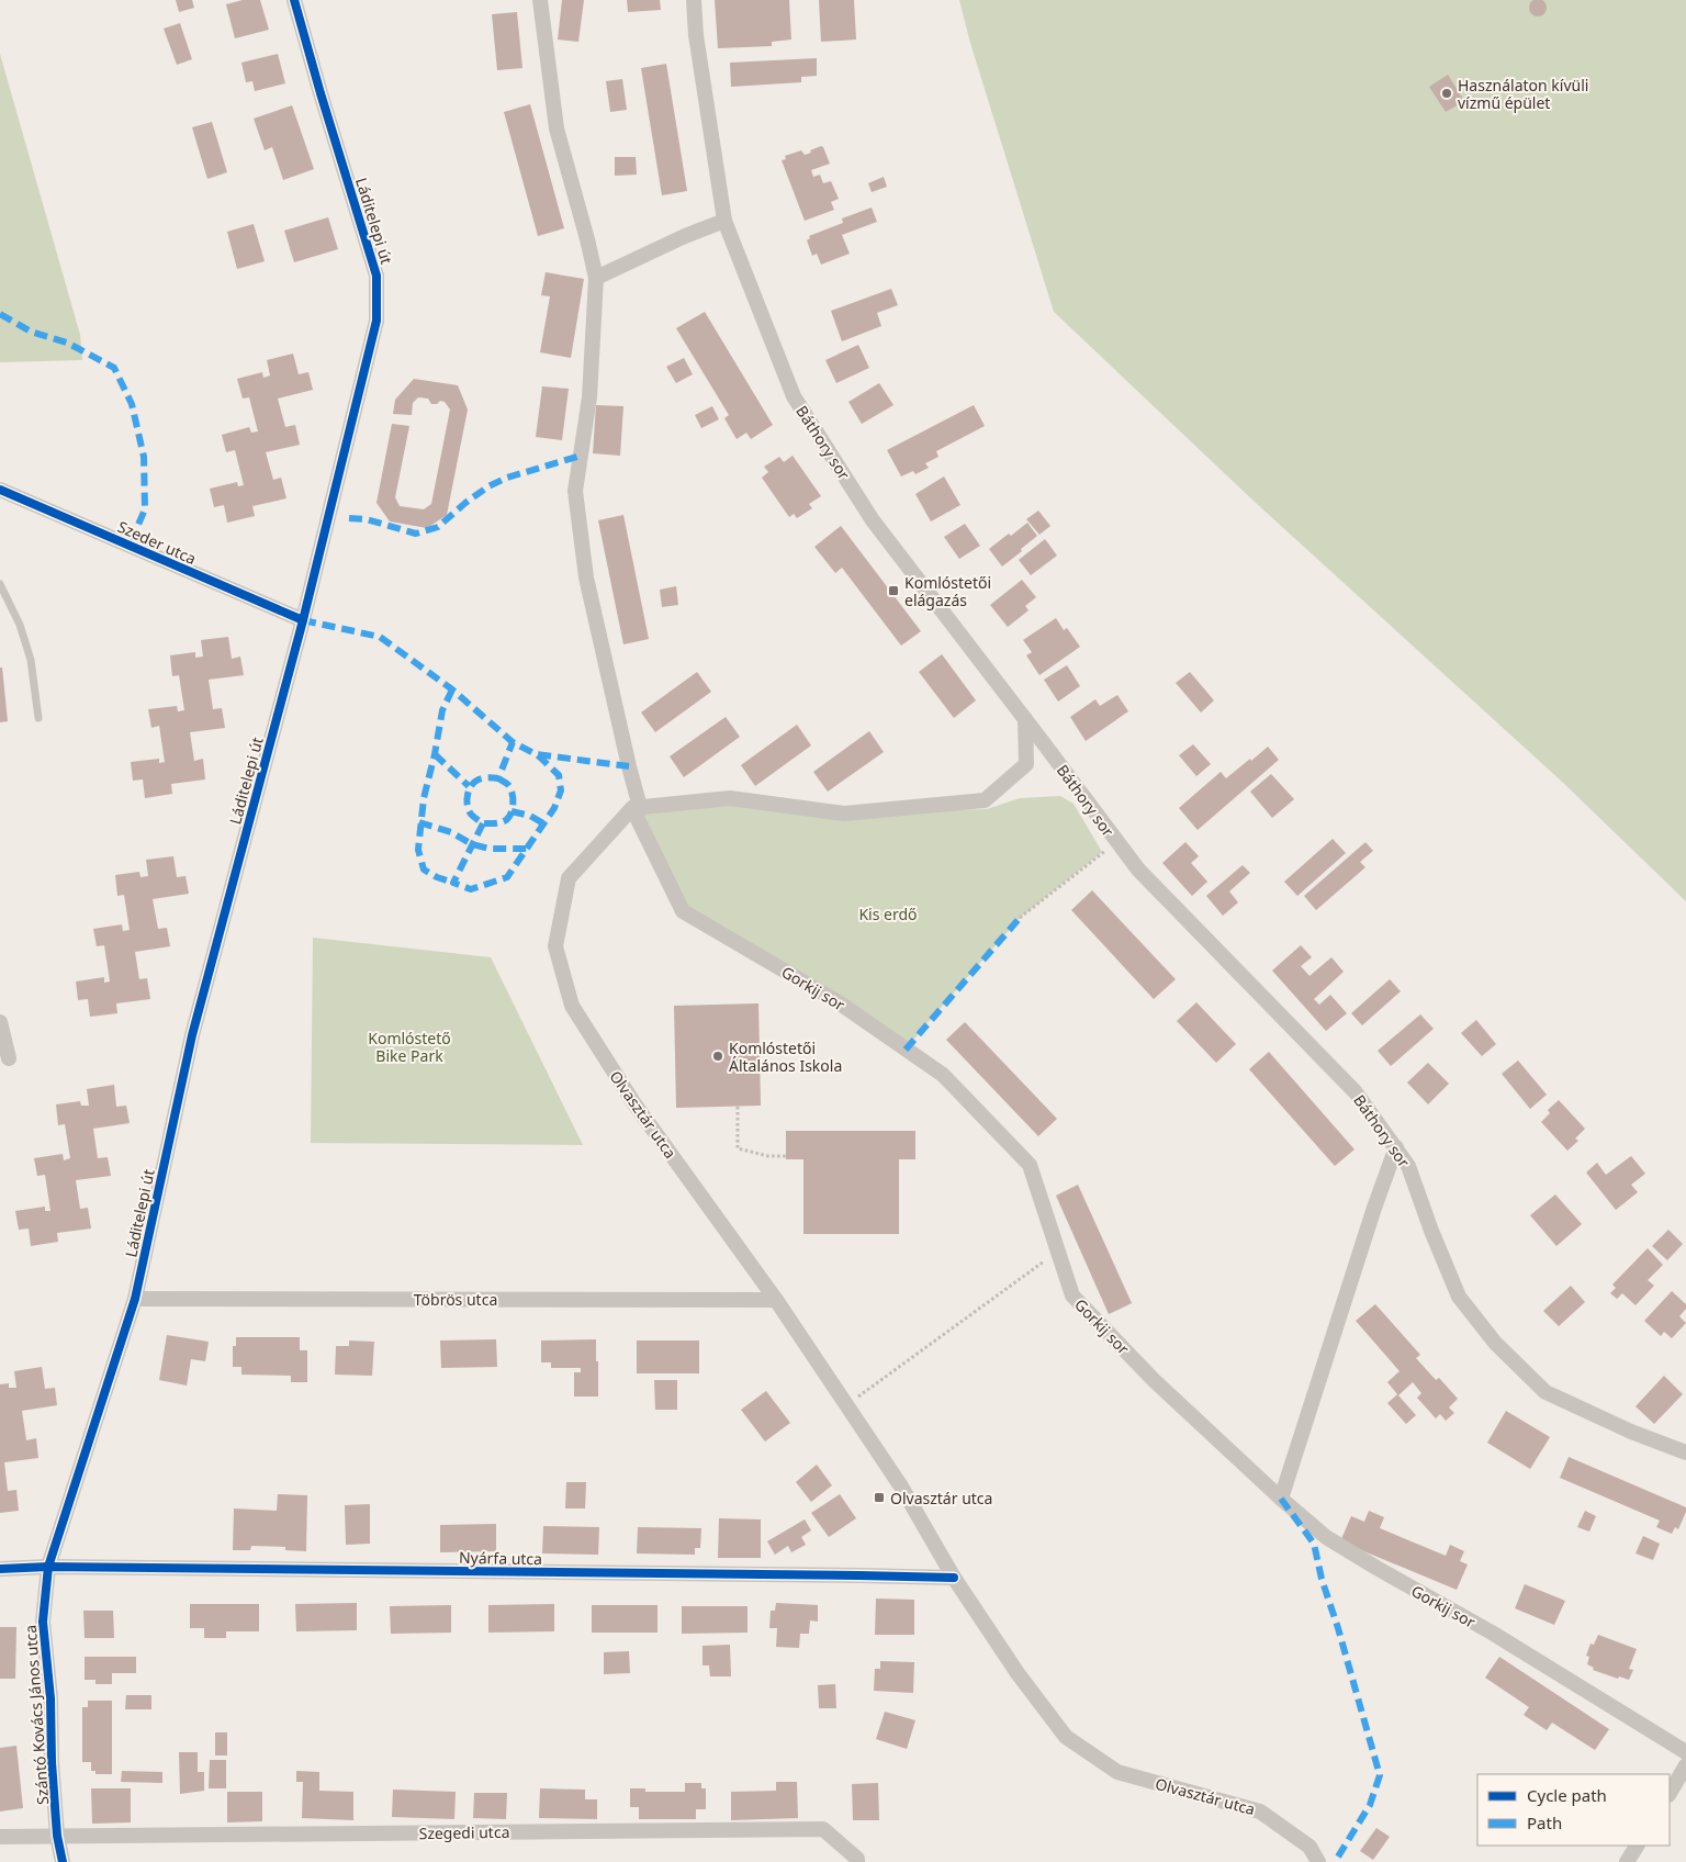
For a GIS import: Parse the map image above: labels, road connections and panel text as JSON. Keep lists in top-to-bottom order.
{
  "streets": {
    "street": [
      "Láditelepi út",
      "Báthory sor",
      "Szeder utca",
      "Gorkij sor",
      "Olvasztár utca",
      "Töbrös utca",
      "Nyárfa utca",
      "Szántó Kovács János utca",
      "Szegedi utca"
    ]
  },
  "crossings": [
    ["Láditelepi út", "Szeder utca"],
    ["Láditelepi út", "Töbrös utca"],
    ["Láditelepi út", "Nyárfa utca"],
    ["Láditelepi út", "Szántó Kovács János utca"],
    ["Gorkij sor", "Olvasztár utca"],
    ["Olvasztár utca", "Töbrös utca"],
    ["Olvasztár utca", "Nyárfa utca"],
    ["Nyárfa utca", "Szántó Kovács János utca"],
    ["Szántó Kovács János utca", "Szegedi utca"]
  ],
  "parks": ["Kis erdő", "Komlóstető Bike Park"],
  "places": {
    "other": ["Használaton kívüli vízmű épület", "Komlóstetői Általános Iskola"],
    "transit": ["Komlóstetői elágazás", "Olvasztár utca"]
  },
  "legend": ["Cycle path", "Path"]
}
